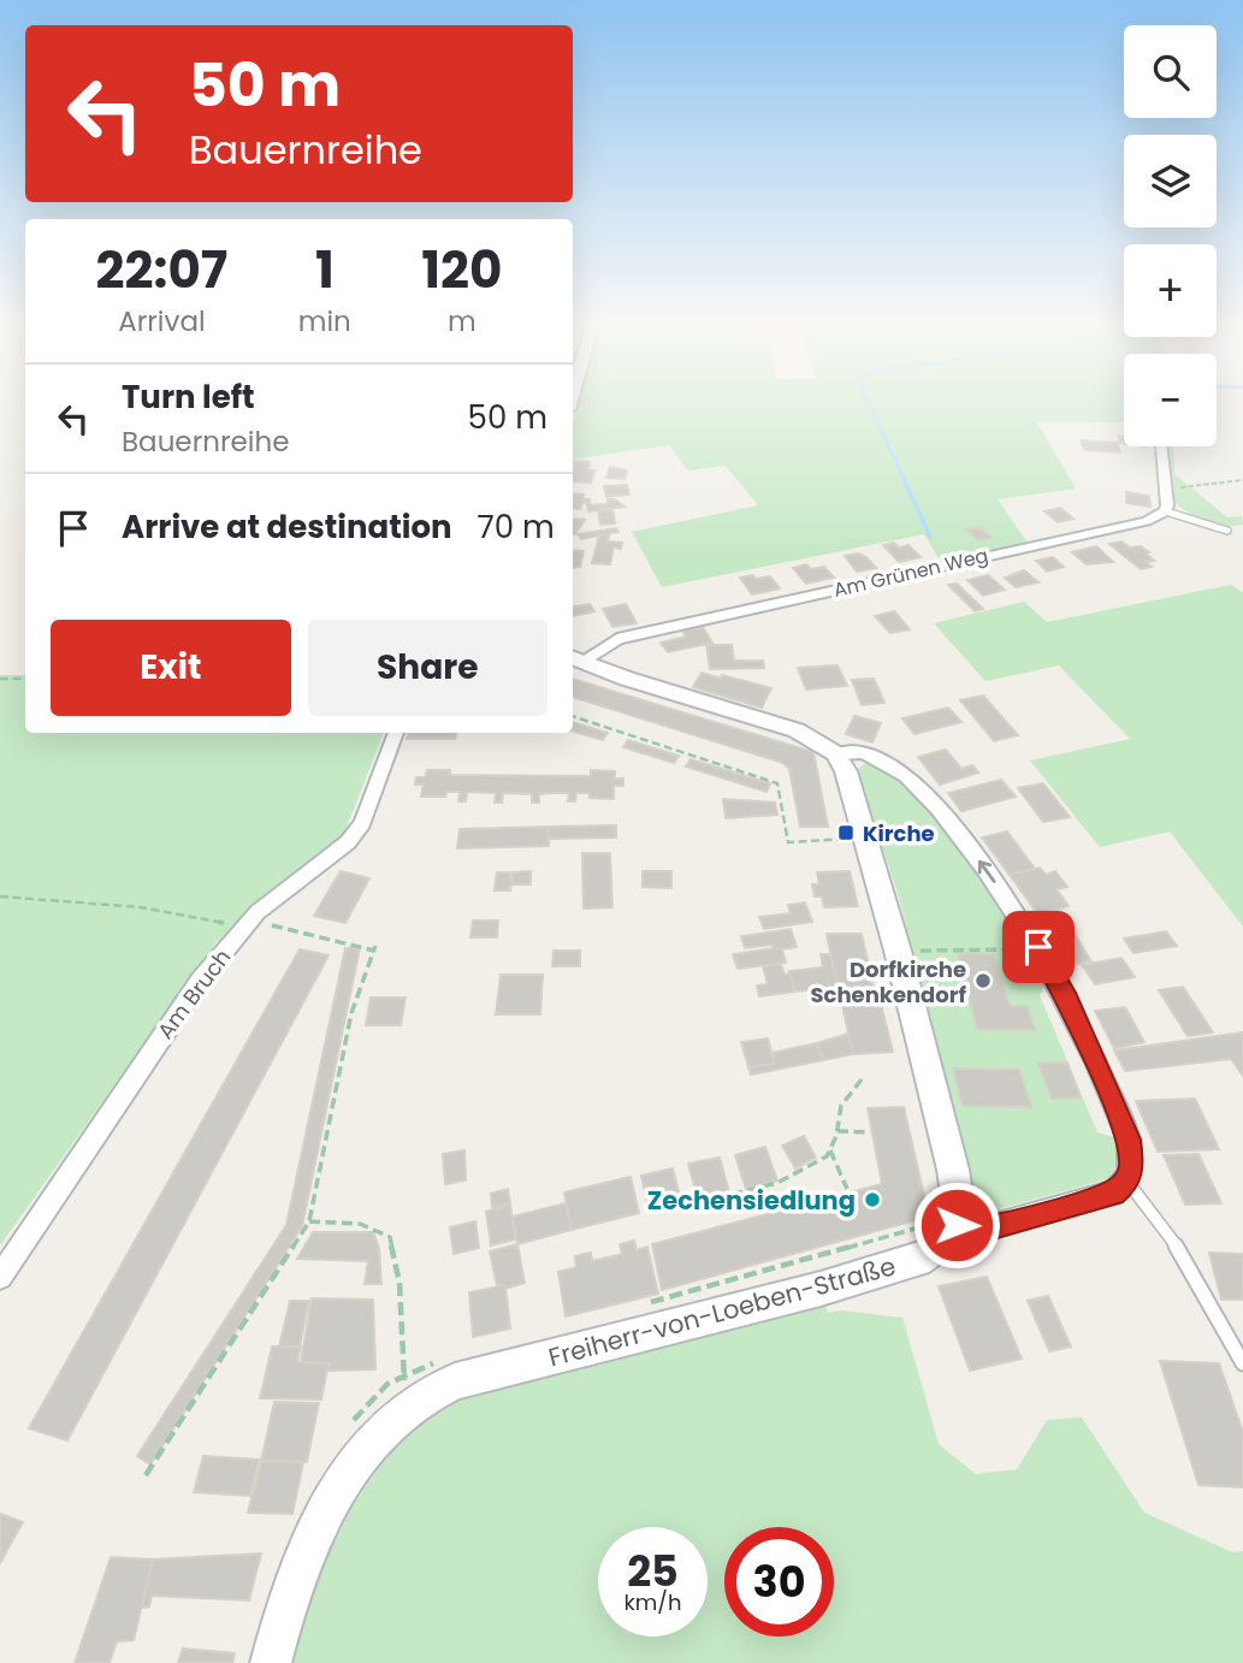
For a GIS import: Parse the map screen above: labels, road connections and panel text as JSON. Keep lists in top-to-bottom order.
{
  "streets": {
    "main road": ["Freiherr-von-Loeben-Straße"],
    "street": ["Am Grünen Weg", "Am Bruch"]
  },
  "places": {
    "transit": ["Kirche"],
    "other": ["Dorfkirche Schenkendorf", "Zechensiedlung"]
  },
  "page": {
    "map_buttons": ["+", "−"],
    "turn": ["50 m", "Bauernreihe"],
    "eta": [
      "22:07",
      "Arrival",
      "1",
      "min",
      "120",
      "m"
    ],
    "list": [
      {
        "name": "Turn left",
        "note": "Bauernreihe",
        "value": "50 m"
      },
      {
        "name": "Arrive at destination",
        "value": "70 m"
      }
    ],
    "buttons": ["Exit", "Share"],
    "speed": "25 km/h",
    "limit": "30"
  }
}
